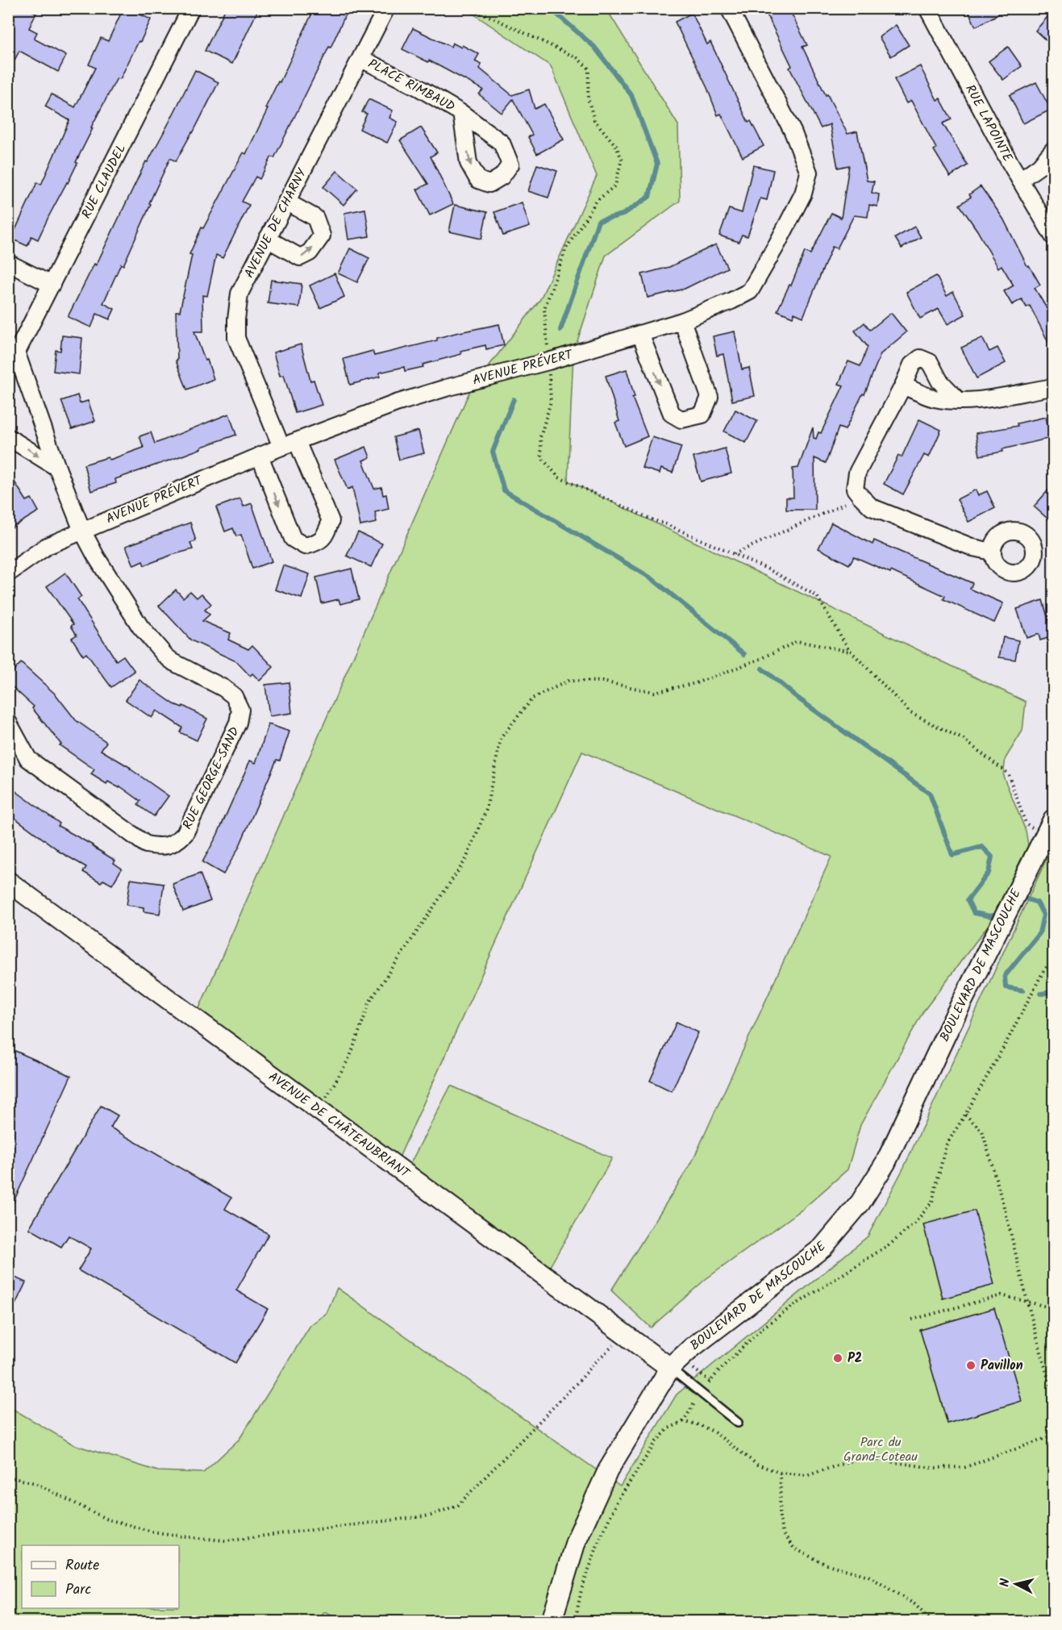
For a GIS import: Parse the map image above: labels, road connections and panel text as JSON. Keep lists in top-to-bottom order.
{
  "streets": {
    "street": [
      "PLACE RIMBAUD",
      "RUE LAPOINTE",
      "RUE CLAUDEL",
      "AVENUE DE CHARNY",
      "AVENUE PRÉVERT",
      "RUE GEORGE-SAND",
      "BOULEVARD DE MASCOUCHE",
      "AVENUE DE CHÂTEAUBRIANT"
    ]
  },
  "crossings": [
    ["PLACE RIMBAUD", "AVENUE DE CHARNY"],
    ["AVENUE DE CHARNY", "AVENUE PRÉVERT"],
    ["AVENUE PRÉVERT", "RUE GEORGE-SAND"],
    ["BOULEVARD DE MASCOUCHE", "AVENUE DE CHÂTEAUBRIANT"]
  ],
  "parks": ["Parc du Grand-Coteau"],
  "places": ["P2", "Pavillon"],
  "legend": ["Route", "Parc"],
  "north": "left"
}
